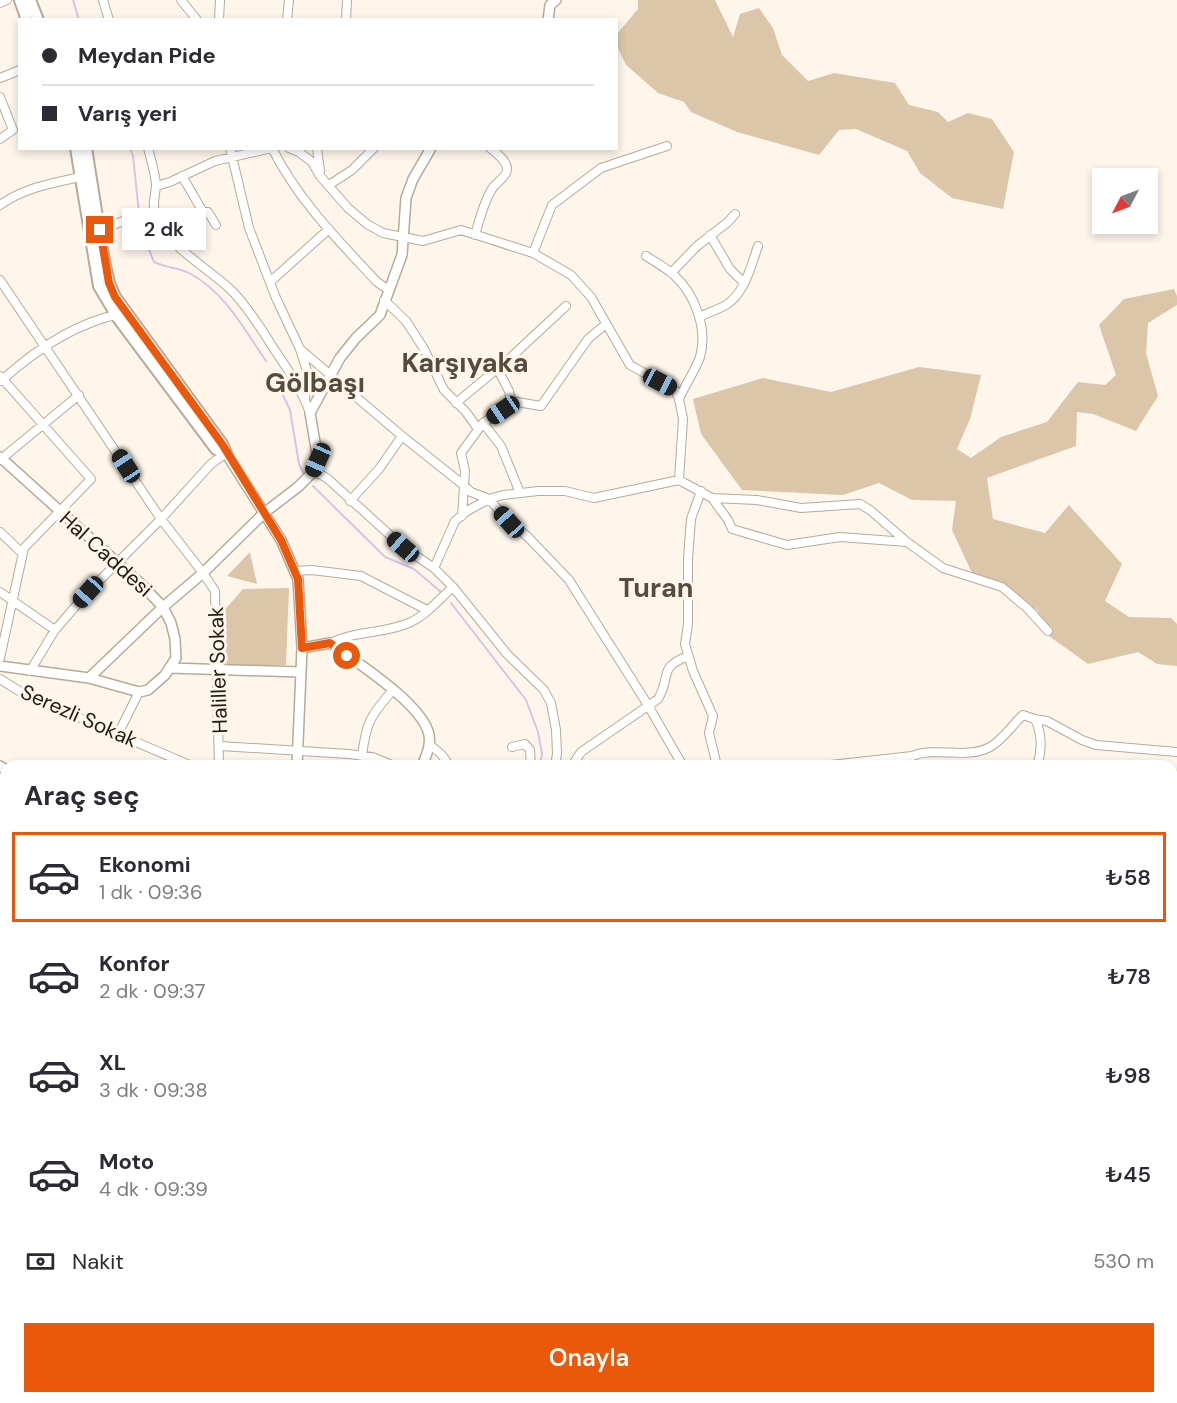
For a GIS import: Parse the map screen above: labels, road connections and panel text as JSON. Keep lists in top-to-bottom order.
{
  "streets": {
    "street": ["Hal Caddesi", "Haliller Sokak", "Serezli Sokak"]
  },
  "districts": ["Karşıyaka", "Gölbaşı", "Turan"],
  "north": "bottom left",
  "page": {
    "banner": ["Meydan Pide", "Varış yeri"],
    "bubble": "2 dk",
    "heading": "Araç seç",
    "list": [
      {
        "name": "Ekonomi",
        "note": "1 dk · 09:36",
        "value": "₺58"
      },
      {
        "name": "Konfor",
        "note": "2 dk · 09:37",
        "value": "₺78"
      },
      {
        "name": "XL",
        "note": "3 dk · 09:38",
        "value": "₺98"
      },
      {
        "name": "Moto",
        "note": "4 dk · 09:39",
        "value": "₺45"
      }
    ],
    "pay": ["Nakit", "530 m"],
    "buttons": "Onayla"
  }
}
